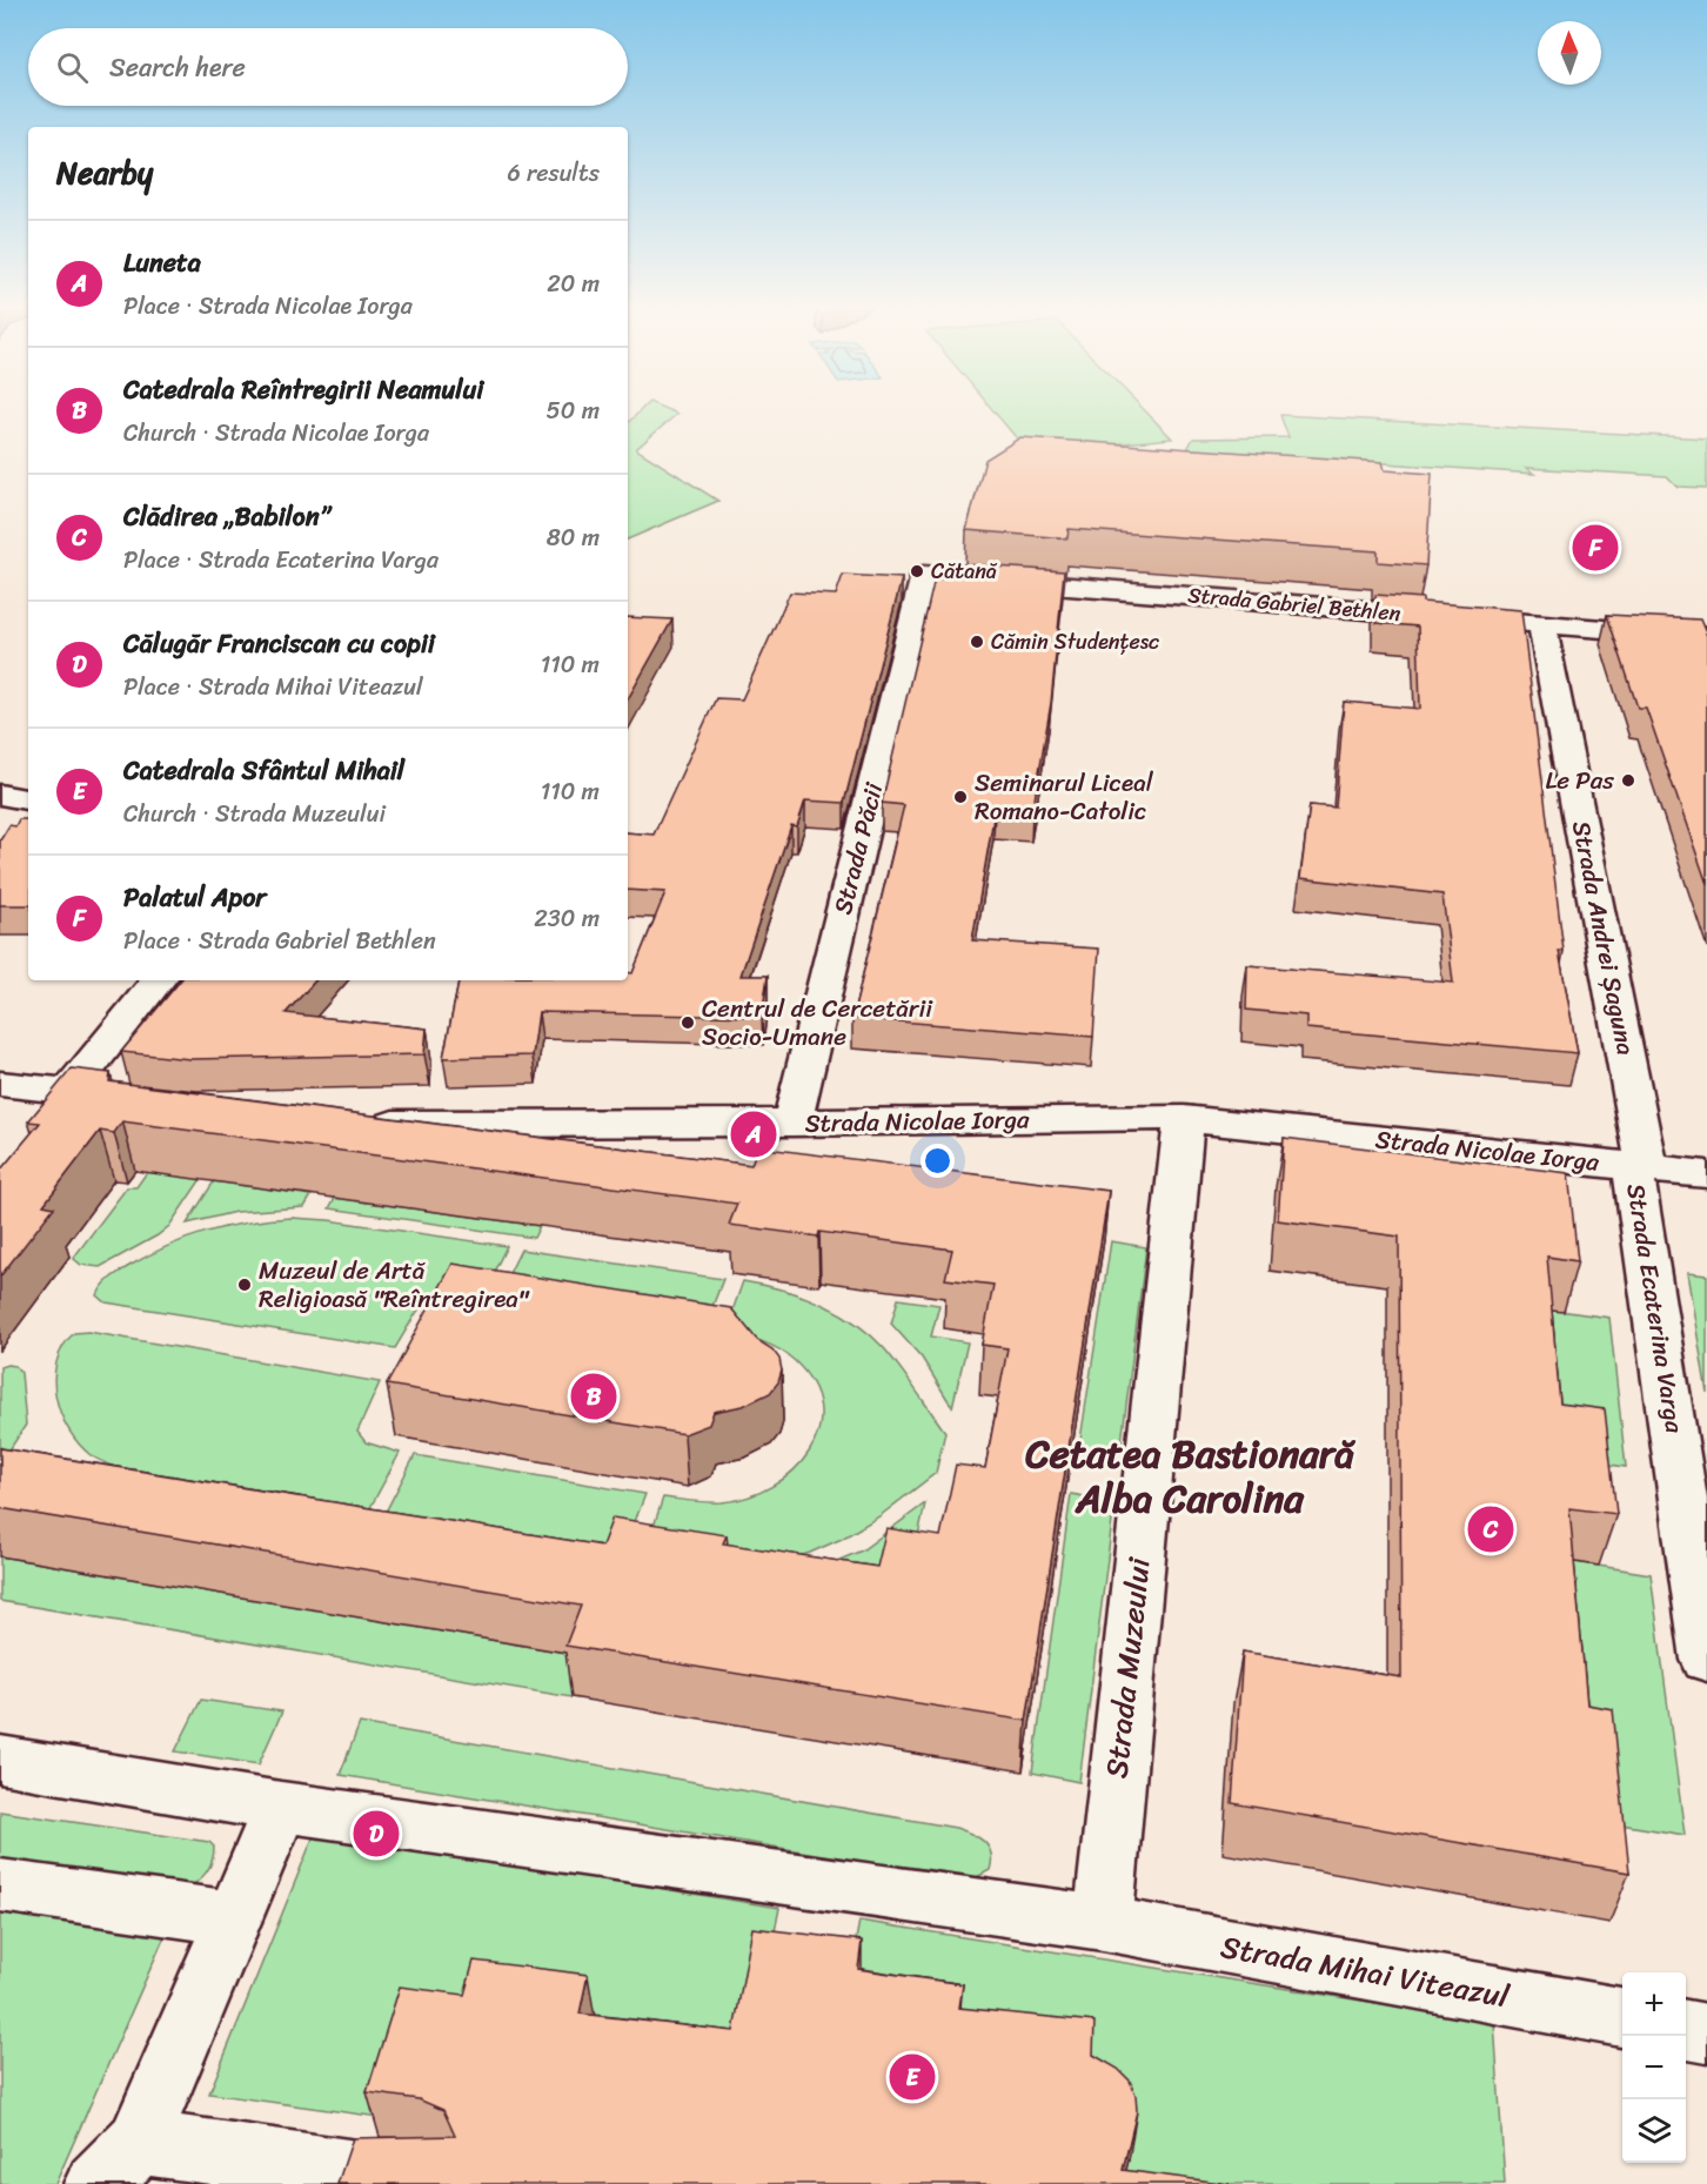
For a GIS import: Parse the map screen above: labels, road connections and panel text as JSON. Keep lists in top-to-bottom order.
{
  "streets": {
    "street": [
      "Strada Gabriel Bethlen",
      "Strada Păcii",
      "Strada Andrei Șaguna",
      "Strada Nicolae Iorga",
      "Strada Ecaterina Varga",
      "Strada Muzeului",
      "Strada Mihai Viteazul"
    ]
  },
  "crossings": [
    ["Strada Gabriel Bethlen", "Strada Păcii"],
    ["Strada Gabriel Bethlen", "Strada Andrei Șaguna"],
    ["Strada Păcii", "Strada Nicolae Iorga"],
    ["Strada Andrei Șaguna", "Strada Nicolae Iorga"],
    ["Strada Andrei Șaguna", "Strada Ecaterina Varga"],
    ["Strada Nicolae Iorga", "Strada Ecaterina Varga"],
    ["Strada Nicolae Iorga", "Strada Muzeului"],
    ["Strada Muzeului", "Strada Mihai Viteazul"]
  ],
  "districts": ["Cetatea Bastionară Alba Carolina"],
  "places": [
    "Cătană",
    "Cămin Studențesc",
    "Le Pas",
    "Seminarul Liceal Romano-Catolic",
    "Centrul de Cercetării Socio-Umane",
    "Muzeul de Artă Religioasă \"Reîntregirea\""
  ],
  "north": "top",
  "page": {
    "search": "Search here",
    "heading": ["Nearby", "6 results"],
    "list": [
      {
        "mark": "A",
        "name": "Luneta",
        "note": "Place · Strada Nicolae Iorga",
        "value": "20 m"
      },
      {
        "mark": "B",
        "name": "Catedrala Reîntregirii Neamului",
        "note": "Church · Strada Nicolae Iorga",
        "value": "50 m"
      },
      {
        "mark": "C",
        "name": "Clădirea „Babilon”",
        "note": "Place · Strada Ecaterina Varga",
        "value": "80 m"
      },
      {
        "mark": "D",
        "name": "Călugăr Franciscan cu copii",
        "note": "Place · Strada Mihai Viteazul",
        "value": "110 m"
      },
      {
        "mark": "E",
        "name": "Catedrala Sfântul Mihail",
        "note": "Church · Strada Muzeului",
        "value": "110 m"
      },
      {
        "mark": "F",
        "name": "Palatul Apor",
        "note": "Place · Strada Gabriel Bethlen",
        "value": "230 m"
      }
    ],
    "pins": [
      "F",
      "A",
      "B",
      "C",
      "D",
      "E"
    ],
    "map_buttons": ["+", "−"]
  }
}
